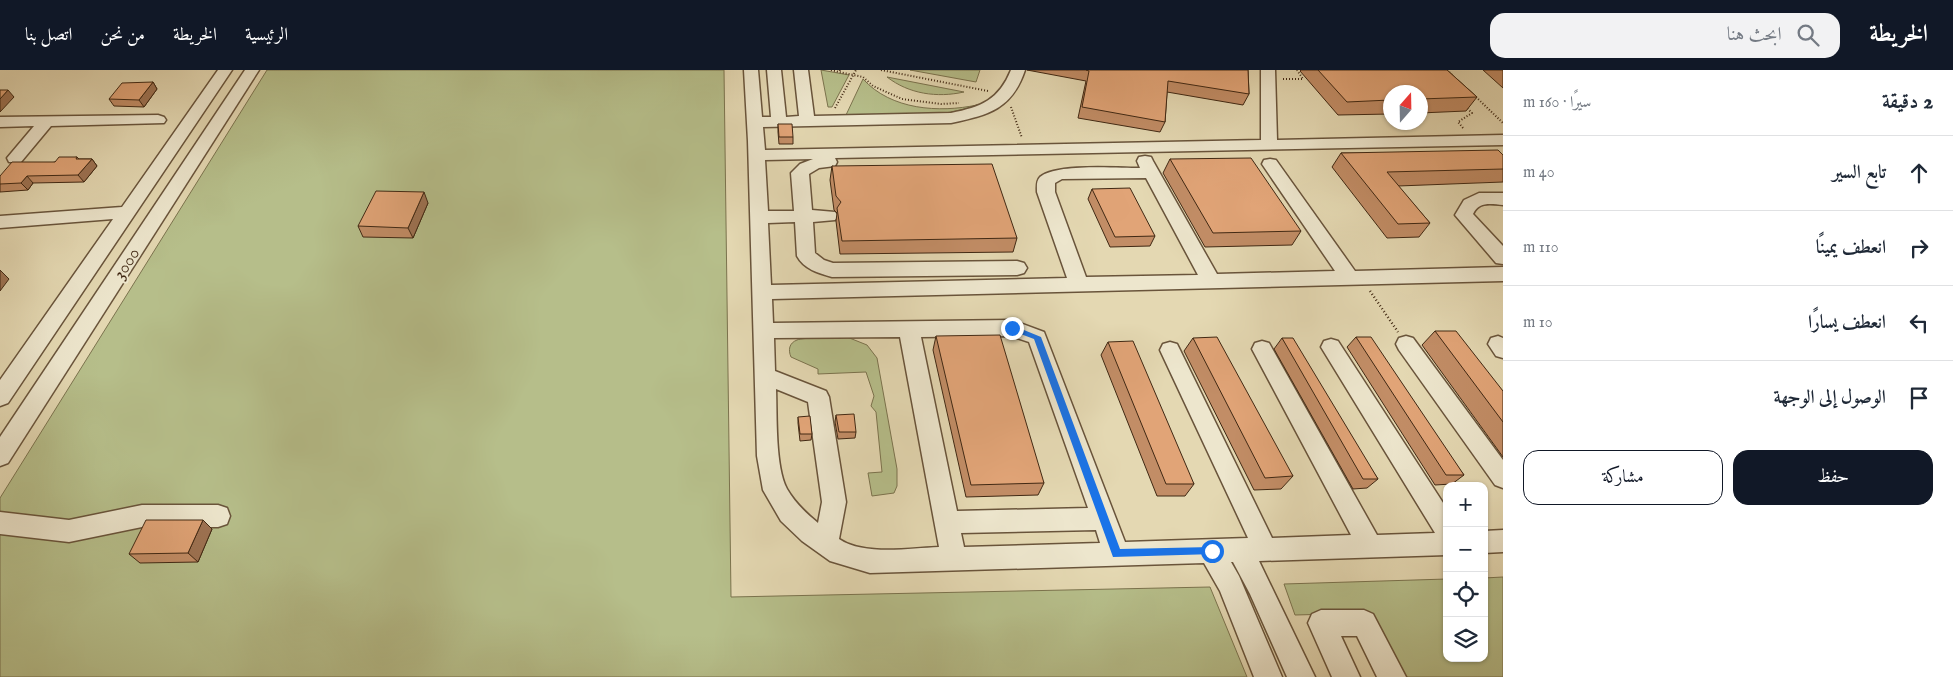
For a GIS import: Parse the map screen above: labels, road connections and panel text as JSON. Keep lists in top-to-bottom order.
{
  "streets": {
    "street": ["3000"]
  },
  "north": "top",
  "page": {
    "header": "الخريطة",
    "search": "ابحث هنا",
    "nav": [
      "الرئيسية",
      "الخريطة",
      "من نحن",
      "اتصل بنا"
    ],
    "heading": ["2 دقيقة", "سيرًا · 160 m"],
    "list": [
      ["تابع السير", "40 m"],
      ["انعطف يمينًا", "110 m"],
      ["انعطف يسارًا", "10 m"],
      "الوصول إلى الوجهة"
    ],
    "buttons": ["حفظ", "مشاركة"],
    "map_buttons": ["+", "−"]
  }
}
